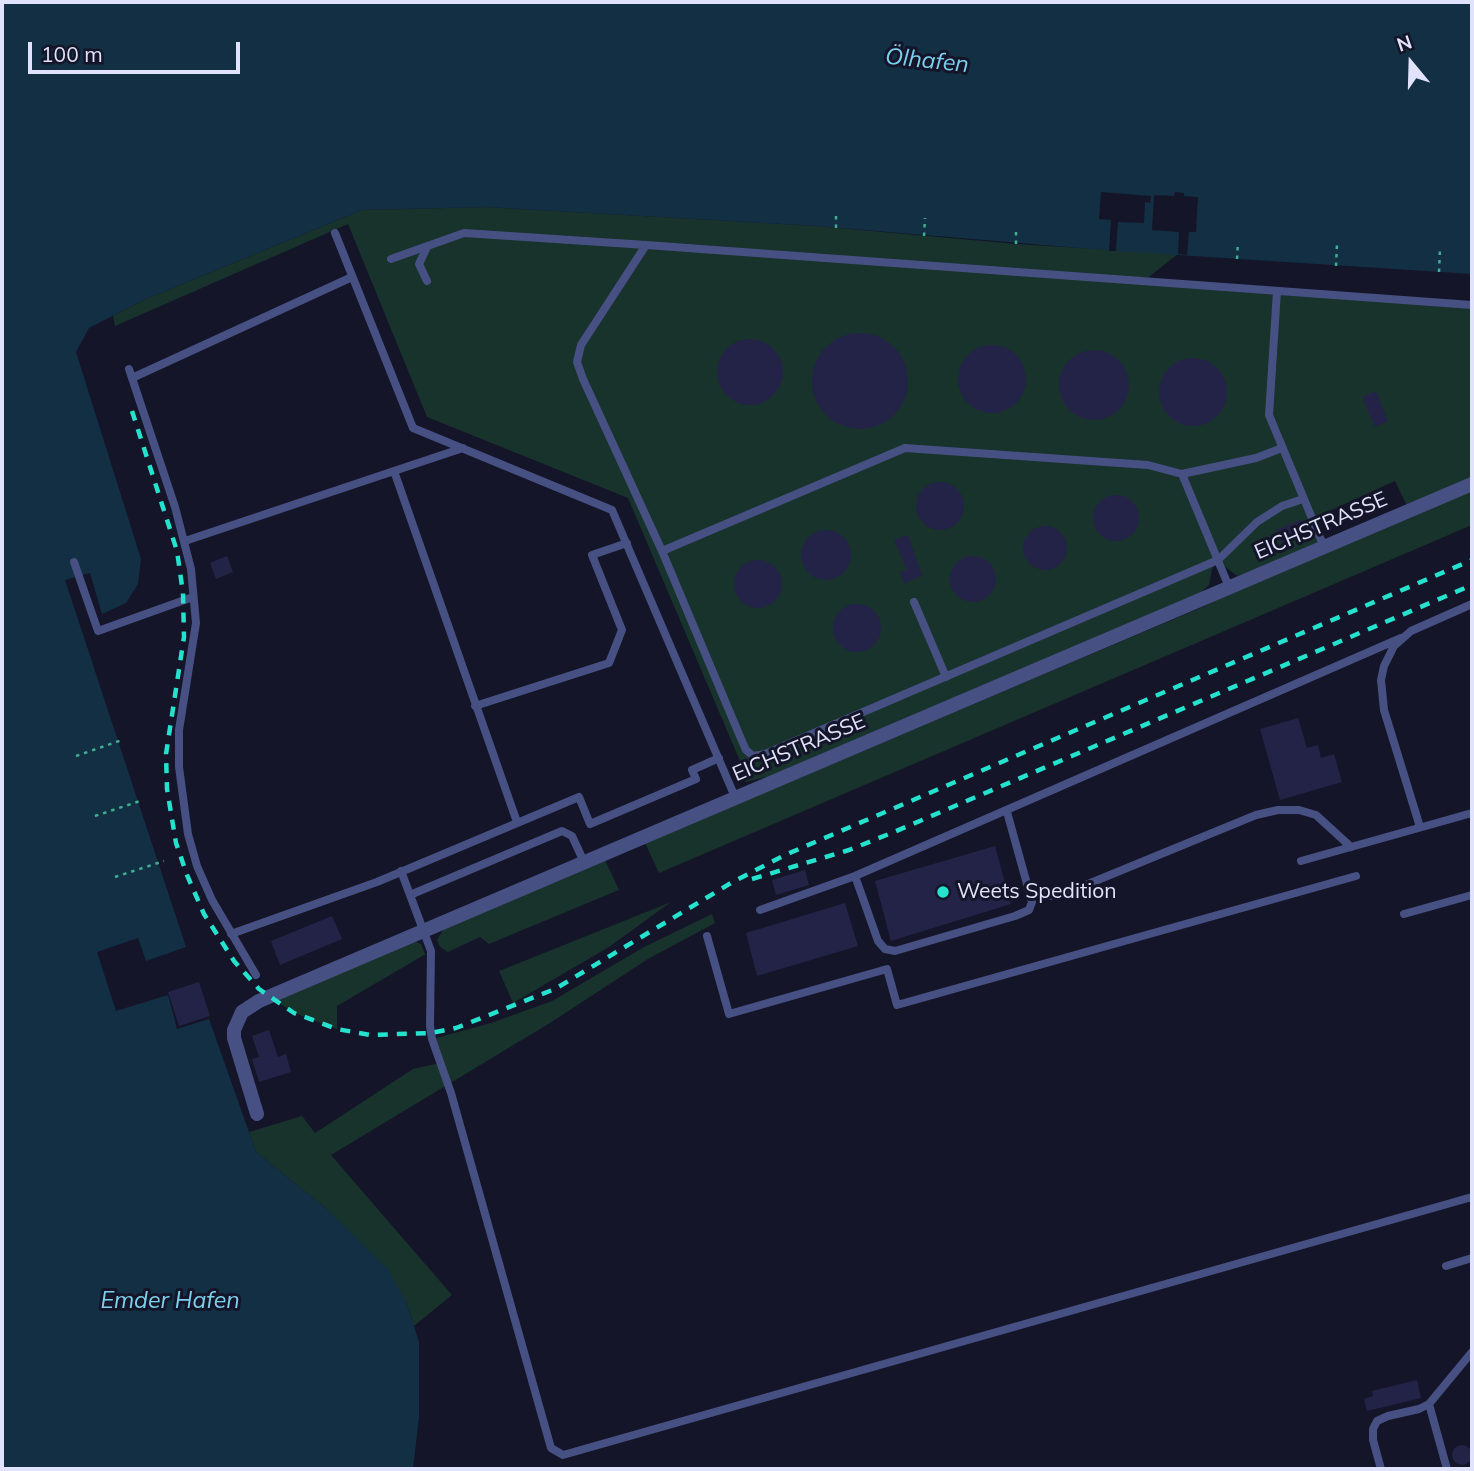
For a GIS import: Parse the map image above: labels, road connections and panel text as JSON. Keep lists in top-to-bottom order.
{
  "streets": {
    "street": ["EICHSTRASSE"]
  },
  "water": ["Ölhafen", "Emder Hafen"],
  "places": ["Weets Spedition"],
  "scale_bar": "100 m",
  "north": "top"
}
